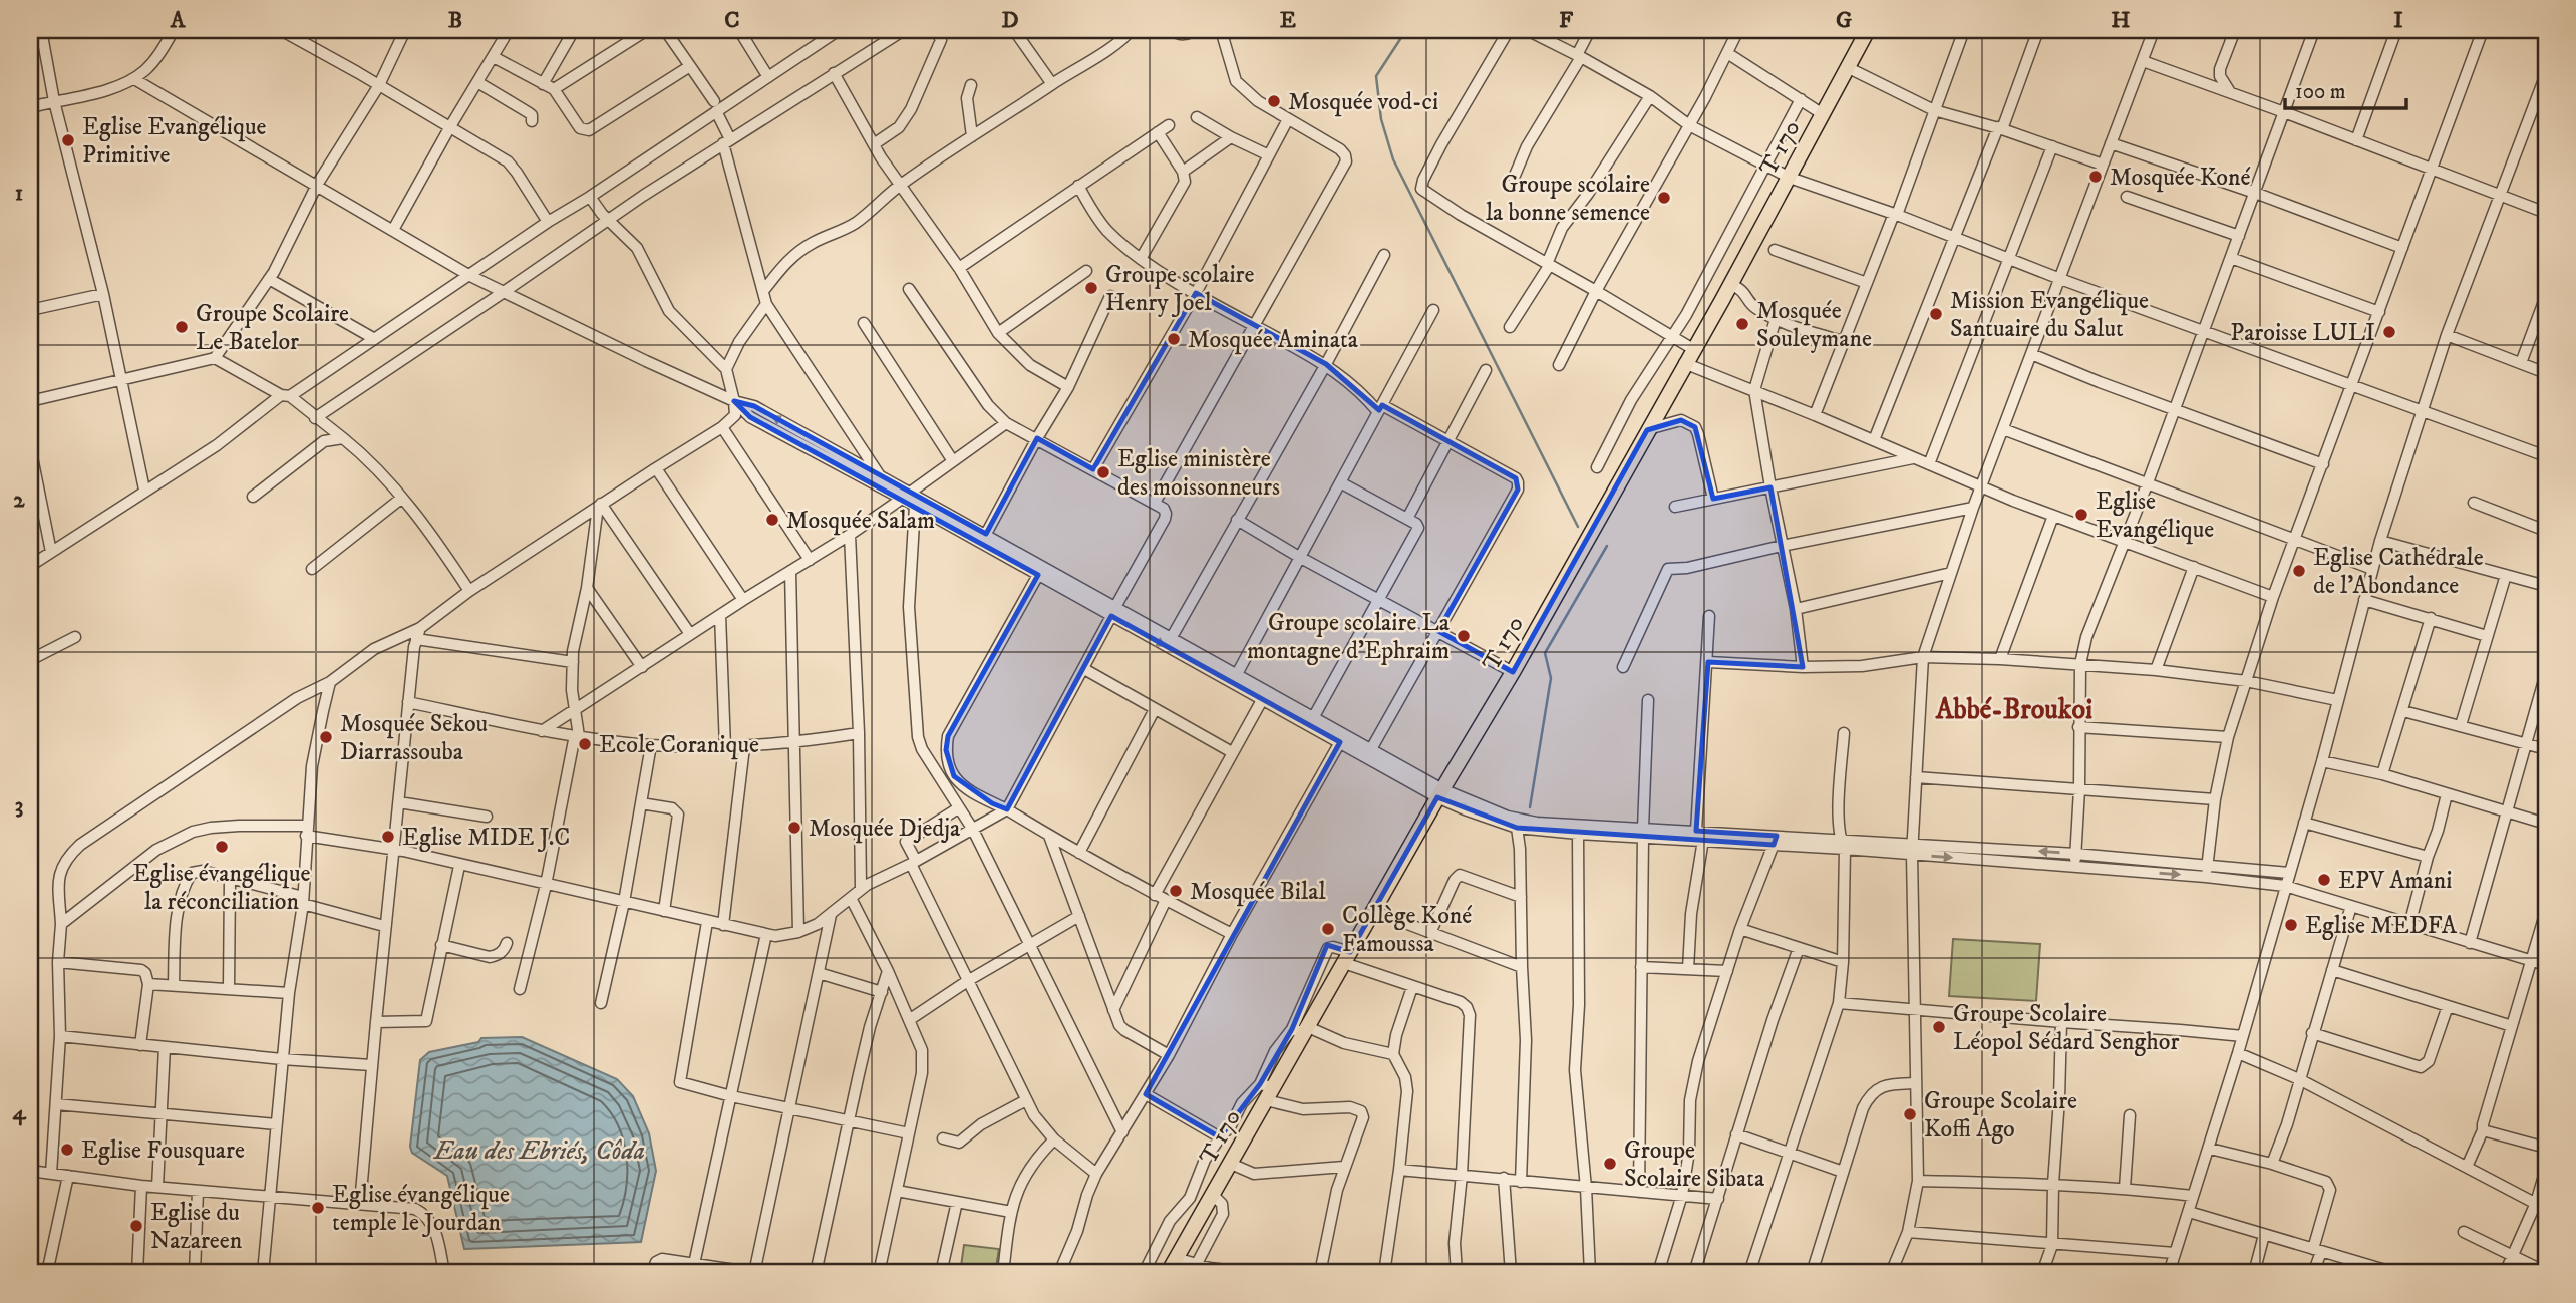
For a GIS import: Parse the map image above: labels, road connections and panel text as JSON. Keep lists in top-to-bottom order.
{
  "streets": {
    "main road": ["T 170"]
  },
  "districts": ["Abbé-Broukoi"],
  "water": ["Eau des Ebriés, Côda"],
  "places": [
    "Mosquée vod-ci",
    "Eglise Evangélique Primitive",
    "Mosquée Koné",
    "Groupe scolaire la bonne semence",
    "Groupe scolaire Henry Joel",
    "Mission Evangélique Santuaire du Salut",
    "Mosquée Souleymane",
    "Groupe Scolaire Le Batelor",
    "Paroisse LULI",
    "Mosquée Aminata",
    "Eglise ministère des moissonneurs",
    "Eglise Evangélique",
    "Mosquée Salam",
    "Eglise Cathédrale de l'Abondance",
    "Groupe scolaire La montagne d'Ephraim",
    "Mosquée Sekou Diarrassouba",
    "Ecole Coranique",
    "Mosquée Djedja",
    "Eglise MIDE J.C",
    "Eglise évangélique la réconciliation",
    "EPV Amani",
    "Mosquée Bilal",
    "Eglise MEDFA",
    "Collège Koné Famoussa",
    "Groupe Scolaire Léopol Sédard Senghor",
    "Groupe Scolaire Koffi Ago",
    "Eglise Fousquare",
    "Groupe Scolaire Sibata",
    "Eglise évangélique temple le Jourdan",
    "Eglise du Nazareen"
  ],
  "scale_bar": "100 m",
  "grid": {
    "columns": [
      "A",
      "B",
      "C",
      "D",
      "E",
      "F",
      "G",
      "H",
      "I"
    ],
    "rows": [
      "1",
      "2",
      "3",
      "4"
    ]
  }
}
